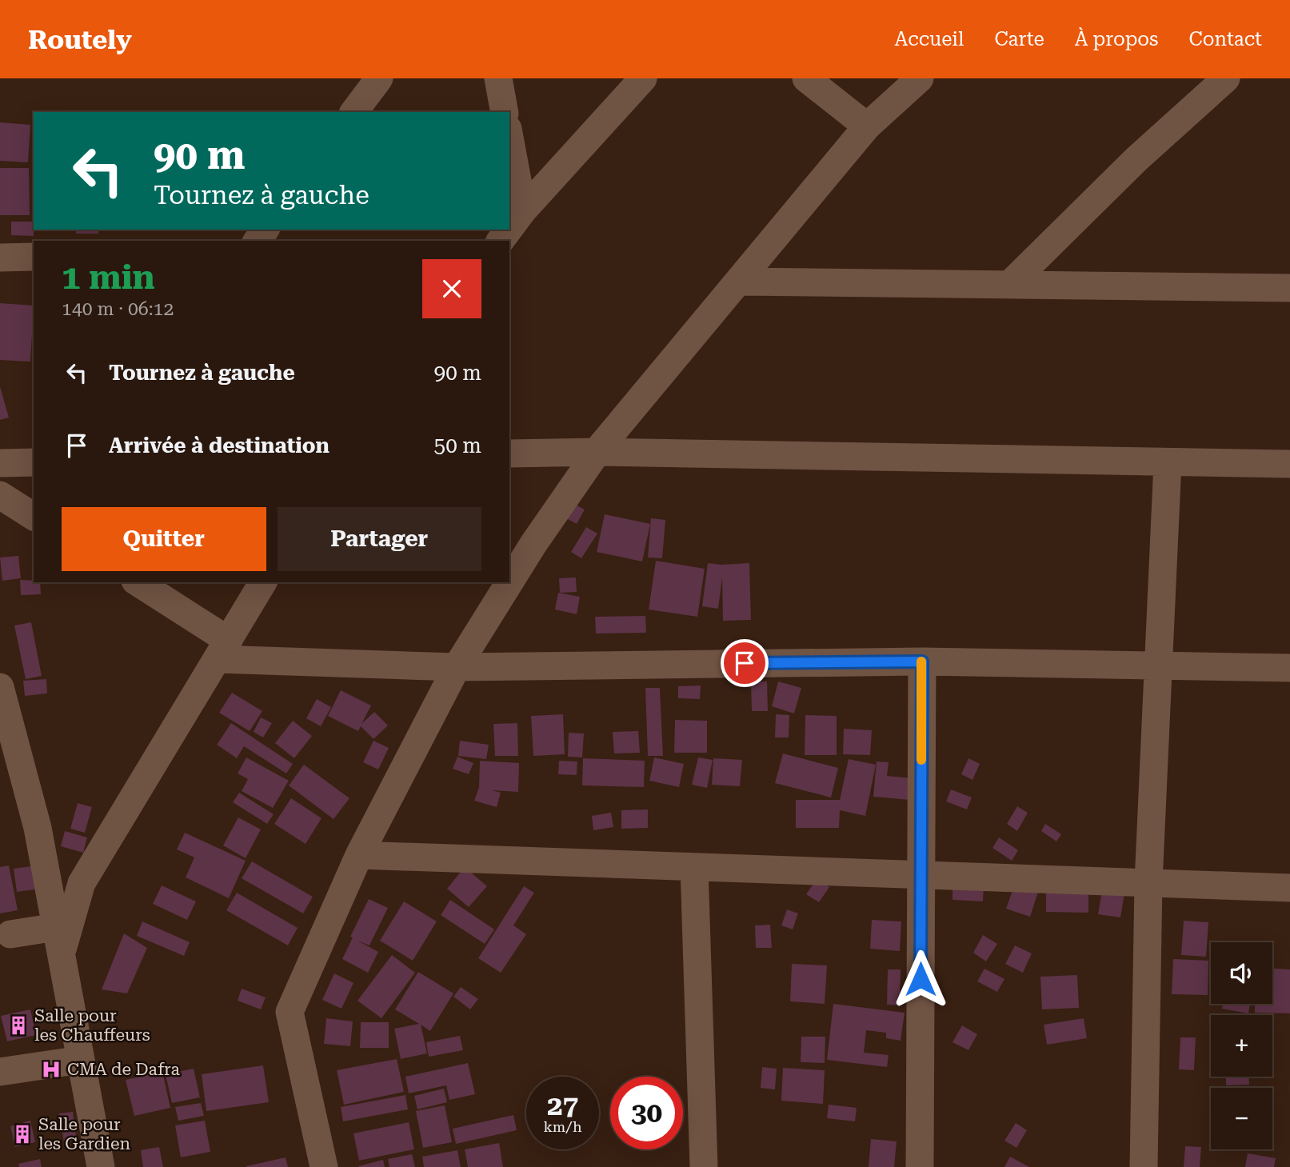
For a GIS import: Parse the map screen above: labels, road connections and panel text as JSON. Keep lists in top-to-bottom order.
{
  "places": {
    "building": ["Salle pour les Chauffeurs", "Salle pour les Gardien"],
    "hospital": ["CMA de Dafra"]
  },
  "page": {
    "header": "Routely",
    "nav": [
      "Accueil",
      "Carte",
      "À propos",
      "Contact"
    ],
    "turn": ["90 m", "Tournez à gauche"],
    "heading": ["1 min", "140 m · 06:12"],
    "list": [
      {
        "name": "Tournez à gauche",
        "value": "90 m"
      },
      {
        "name": "Arrivée à destination",
        "value": "50 m"
      }
    ],
    "buttons": ["Quitter", "Partager"],
    "map_buttons": ["+", "−"],
    "speed": "27 km/h",
    "limit": "30"
  }
}
